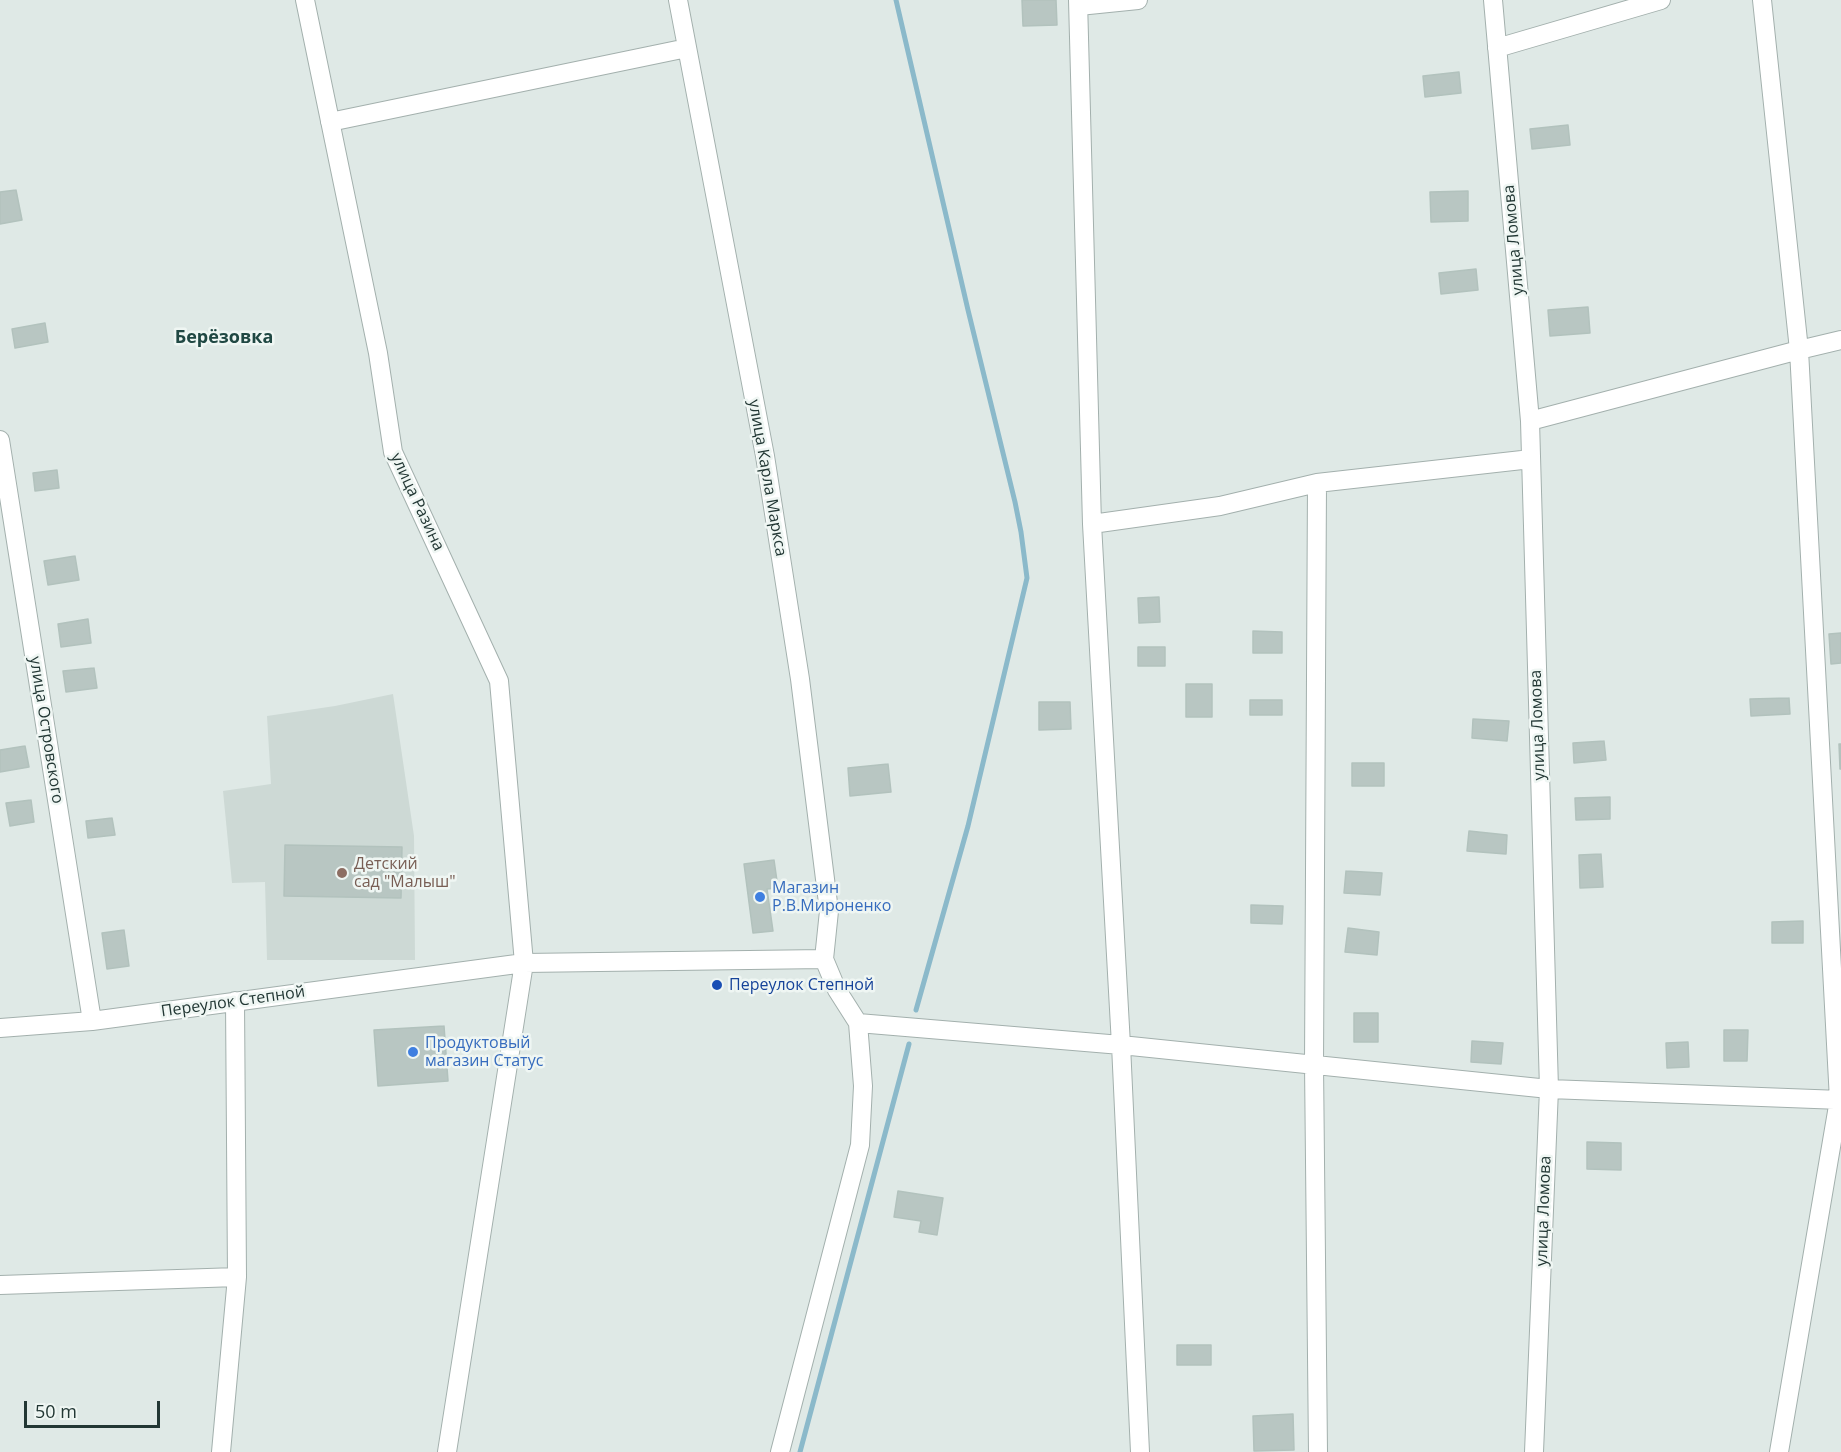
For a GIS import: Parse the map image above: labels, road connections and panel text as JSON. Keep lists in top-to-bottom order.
{
  "streets": {
    "street": [
      "улица Ломова",
      "улица Карла Маркса",
      "улица Разина",
      "улица Островского",
      "Переулок Степной"
    ]
  },
  "crossings": [
    ["улица Карла Маркса", "Переулок Степной"],
    ["улица Разина", "Переулок Степной"],
    ["улица Островского", "Переулок Степной"]
  ],
  "districts": ["Берёзовка"],
  "places": [
    "Детский сад \"Малыш\"",
    "Магазин Р.В.Мироненко",
    "Переулок Степной",
    "Продуктовый магазин Статус"
  ],
  "scale_bar": "50 m"
}
